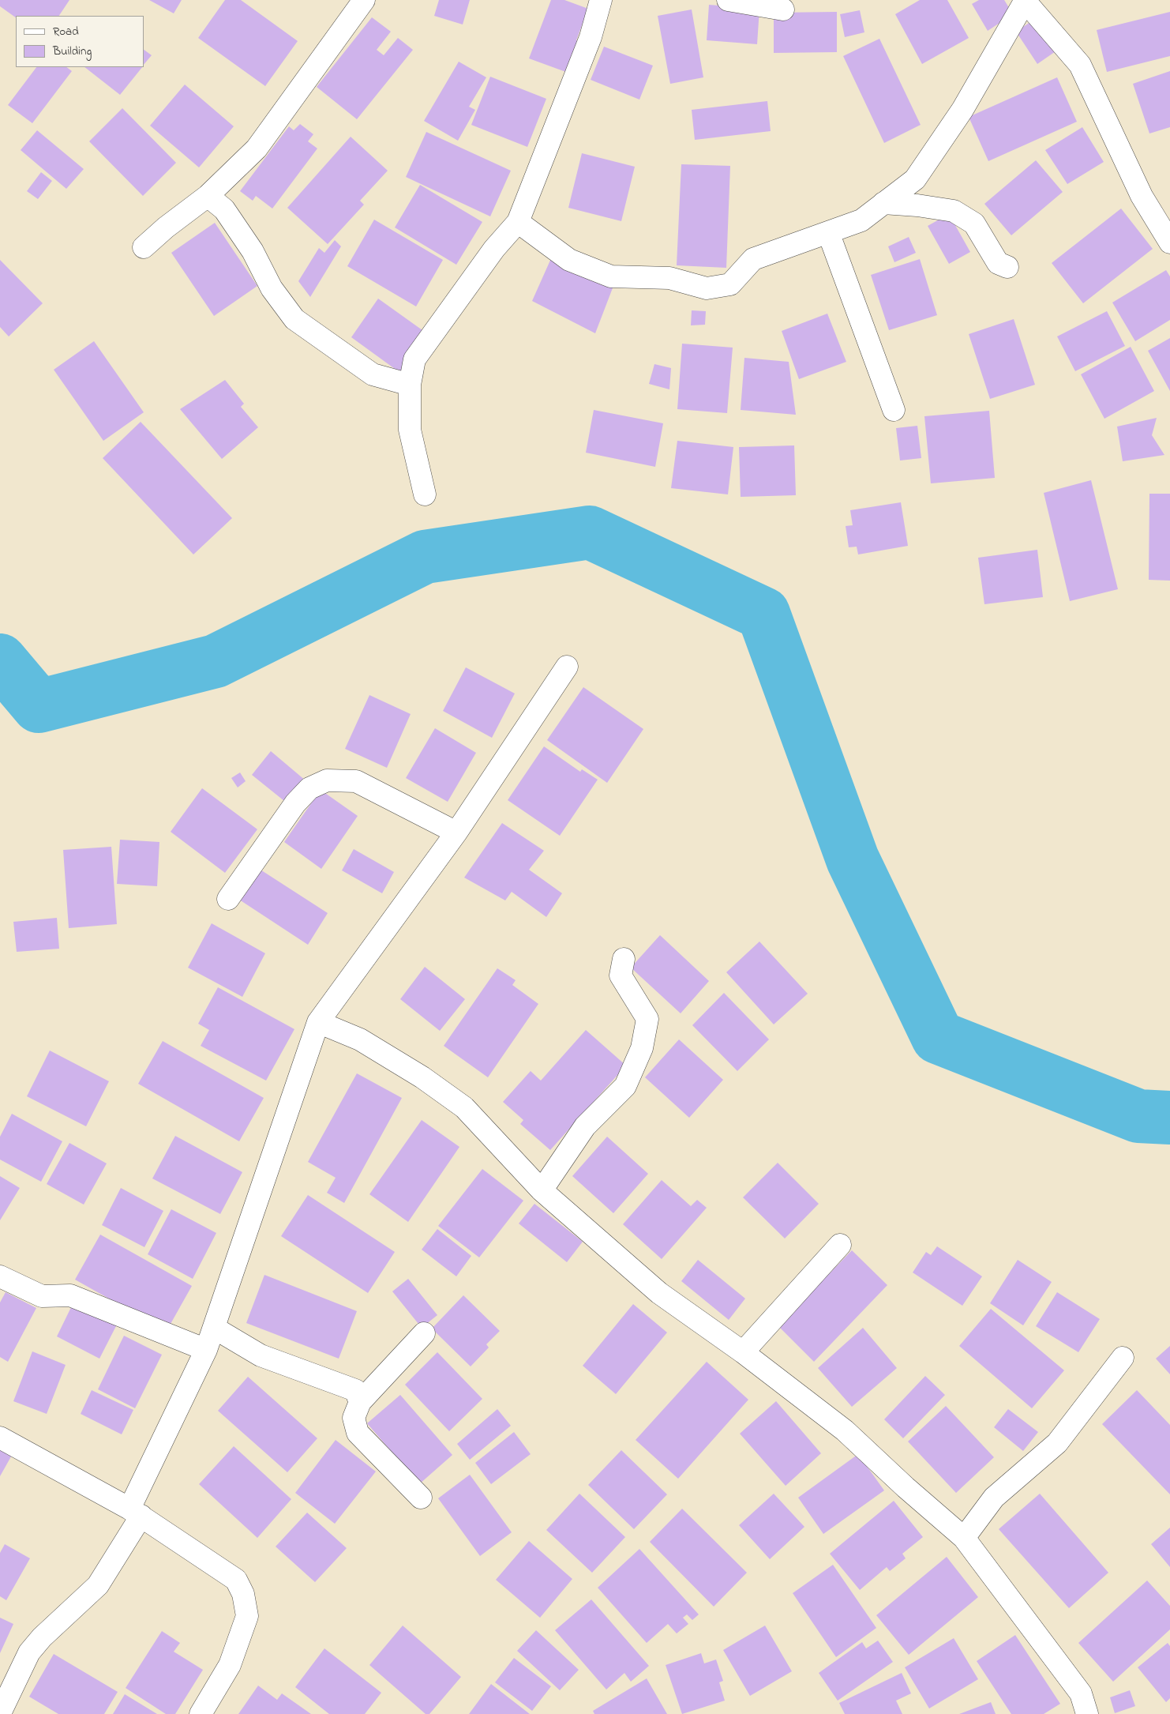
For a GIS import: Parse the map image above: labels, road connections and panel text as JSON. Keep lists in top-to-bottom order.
{
  "legend": ["Road", "Building"]
}
